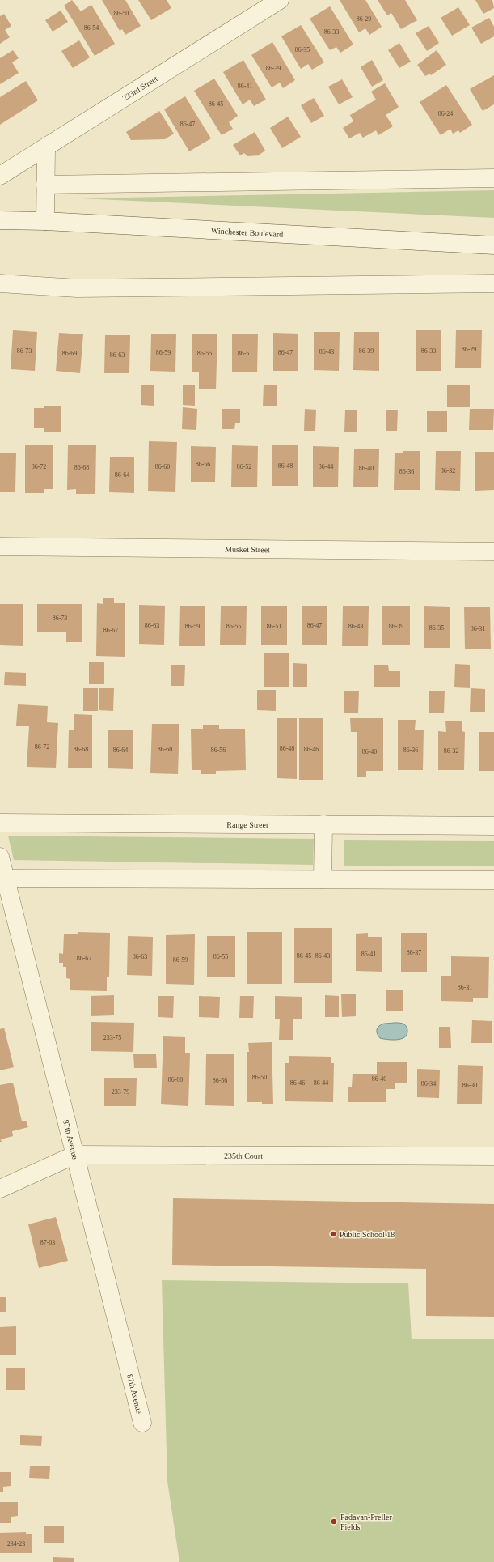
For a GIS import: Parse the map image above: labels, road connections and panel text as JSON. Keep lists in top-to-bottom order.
{
  "streets": {
    "street": [
      "233rd Street",
      "Winchester Boulevard",
      "Musket Street",
      "Range Street",
      "87th Avenue",
      "235th Court"
    ]
  },
  "crossings": [
    ["87th Avenue", "235th Court"]
  ],
  "places": ["Public School 18", "Padavan-Preller Fields"],
  "house_numbers": [
    "86-50",
    "86-29",
    "86-54",
    "86-33",
    "86-35",
    "86-39",
    "86-41",
    "86-45",
    "86-24",
    "86-47",
    "86-29",
    "86-73",
    "86-39",
    "86-33",
    "86-43",
    "86-59",
    "86-47",
    "86-69",
    "86-55",
    "86-51",
    "86-63",
    "86-56",
    "86-48",
    "86-72",
    "86-60",
    "86-52",
    "86-44",
    "86-68",
    "86-40",
    "86-32",
    "86-36",
    "86-64",
    "86-73",
    "86-63",
    "86-47",
    "86-59",
    "86-55",
    "86-51",
    "86-43",
    "86-39",
    "86-35",
    "86-31",
    "86-67",
    "86-72",
    "86-48",
    "86-68",
    "86-60",
    "86-46",
    "86-64",
    "86-56",
    "86-36",
    "86-32",
    "86-40",
    "86-37",
    "86-41",
    "86-45",
    "86-43",
    "86-63",
    "86-55",
    "86-67",
    "86-59",
    "86-31",
    "233-75",
    "86-50",
    "86-40",
    "86-60",
    "86-56",
    "86-46",
    "86-44",
    "86-34",
    "86-30",
    "233-79",
    "87-03",
    "234-23"
  ]
}
